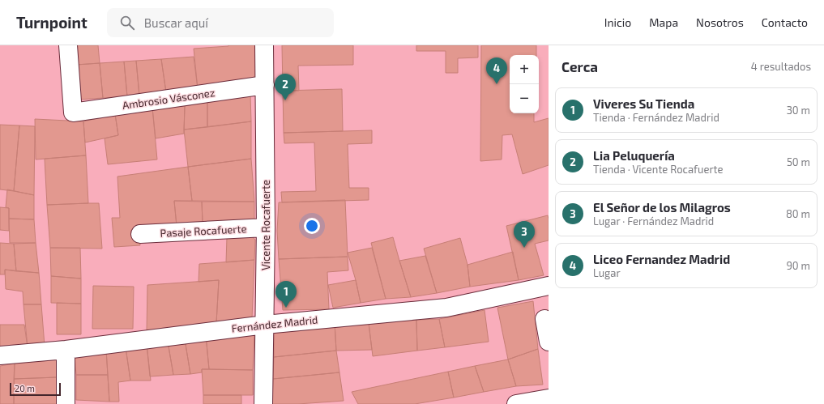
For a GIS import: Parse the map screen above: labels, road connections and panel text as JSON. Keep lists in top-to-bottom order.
{
  "streets": {
    "street": [
      "Ambrosio Vásconez",
      "Vicente Rocafuerte",
      "Pasaje Rocafuerte",
      "Fernández Madrid"
    ]
  },
  "crossings": [
    ["Ambrosio Vásconez", "Vicente Rocafuerte"],
    ["Vicente Rocafuerte", "Pasaje Rocafuerte"],
    ["Vicente Rocafuerte", "Fernández Madrid"]
  ],
  "scale_bar": "20 m",
  "page": {
    "header": "Turnpoint",
    "search": "Buscar aquí",
    "nav": [
      "Inicio",
      "Mapa",
      "Nosotros",
      "Contacto"
    ],
    "heading": ["Cerca", "4 resultados"],
    "map_buttons": ["+", "−"],
    "pins": [
      "4",
      "2",
      "3",
      "1"
    ],
    "list": [
      {
        "mark": "1",
        "name": "Viveres Su Tienda",
        "note": "Tienda · Fernández Madrid",
        "value": "30 m"
      },
      {
        "mark": "2",
        "name": "Lia Peluquería",
        "note": "Tienda · Vicente Rocafuerte",
        "value": "50 m"
      },
      {
        "mark": "3",
        "name": "El Señor de los Milagros",
        "note": "Lugar · Fernández Madrid",
        "value": "80 m"
      },
      {
        "mark": "4",
        "name": "Liceo Fernandez Madrid",
        "note": "Lugar",
        "value": "90 m"
      }
    ],
    "scale": "20 m"
  }
}
